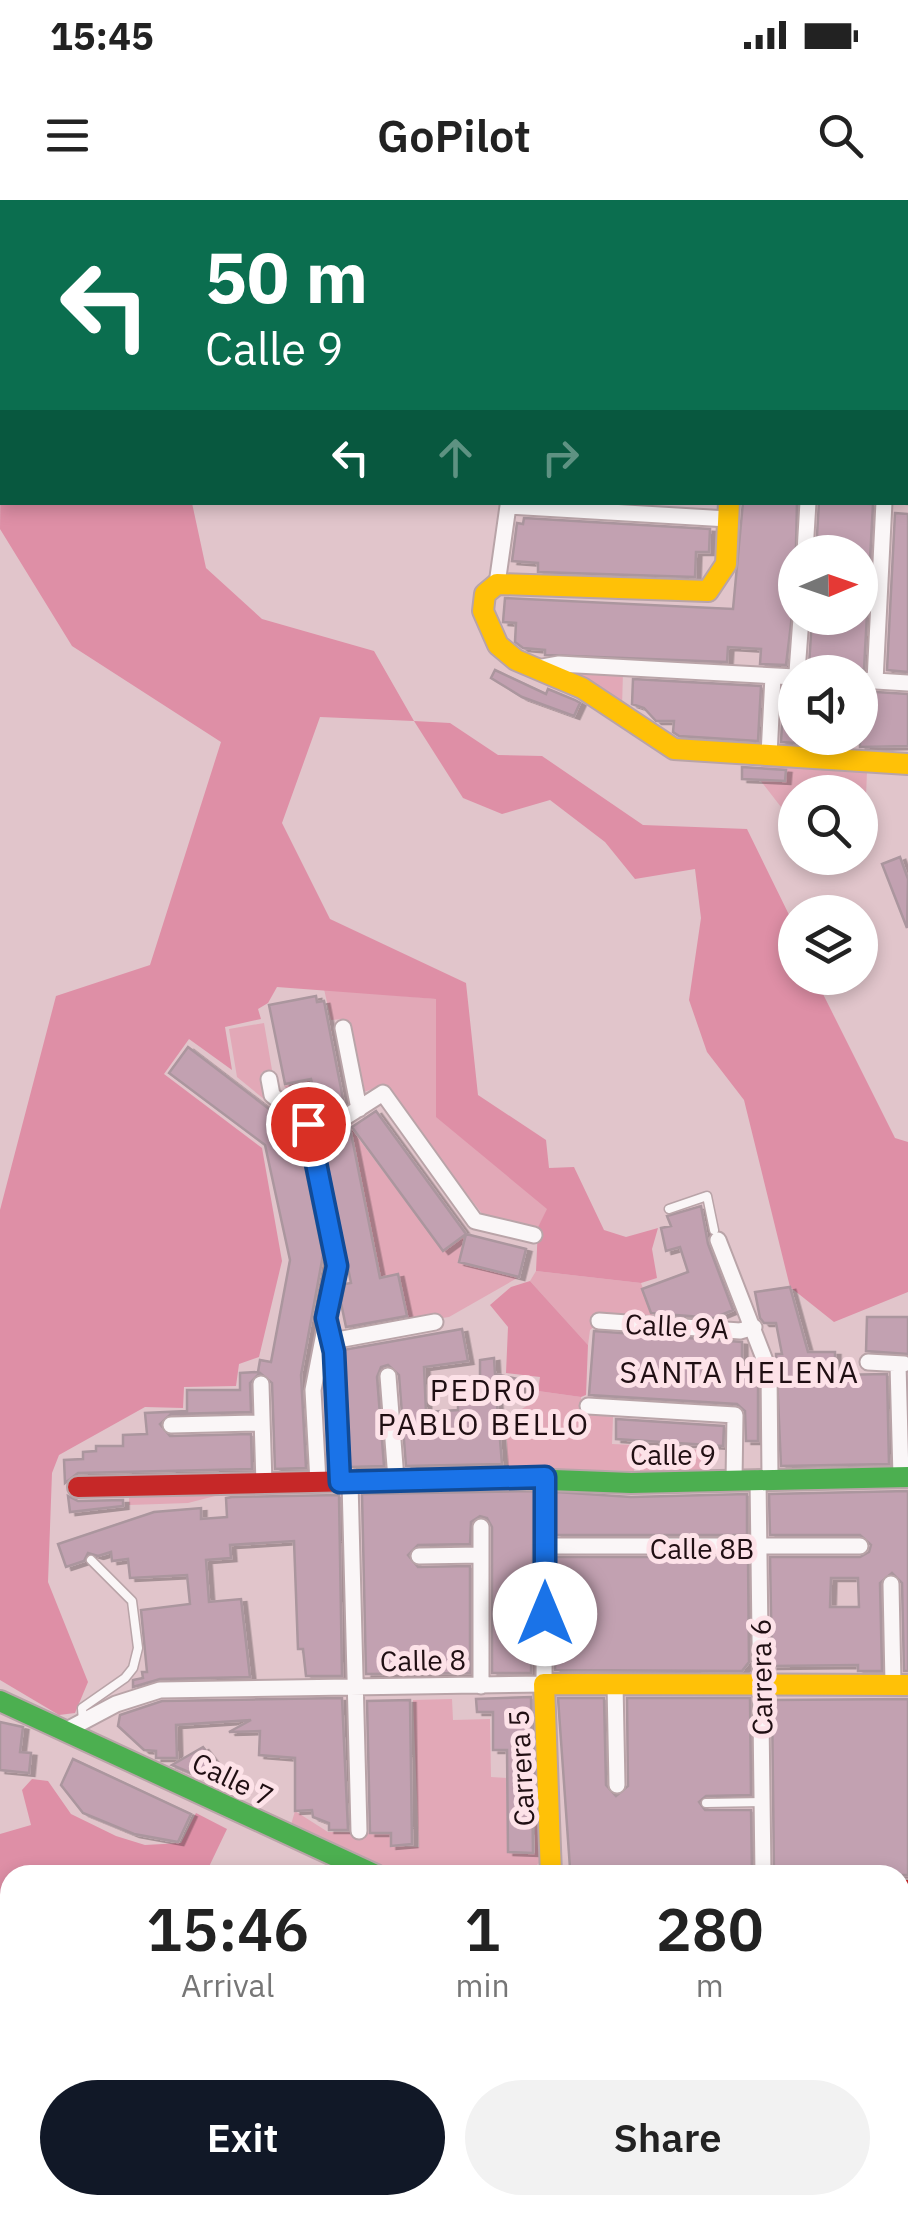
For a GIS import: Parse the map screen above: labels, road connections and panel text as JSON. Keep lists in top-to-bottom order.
{
  "streets": {
    "street": [
      "Calle 9A",
      "Calle 9",
      "Calle 8B",
      "Calle 8",
      "Carrera 6",
      "Carrera 5",
      "Calle 7"
    ]
  },
  "crossings": [
    ["Calle 9A", "Carrera 6"],
    ["Calle 9", "Carrera 6"],
    ["Calle 9", "Carrera 5"],
    ["Calle 8B", "Carrera 6"],
    ["Calle 8B", "Carrera 5"],
    ["Calle 8", "Carrera 6"],
    ["Calle 8", "Carrera 5"],
    ["Calle 8", "Calle 7"]
  ],
  "districts": ["SANTA HELENA", "PEDRO PABLO BELLO"],
  "north": "right",
  "page": {
    "status": "15:45",
    "header": "GoPilot",
    "turn": ["50 m", "Calle 9"],
    "eta": [
      "15:46",
      "Arrival",
      "1",
      "min",
      "280",
      "m"
    ],
    "buttons": ["Exit", "Share"]
  }
}
